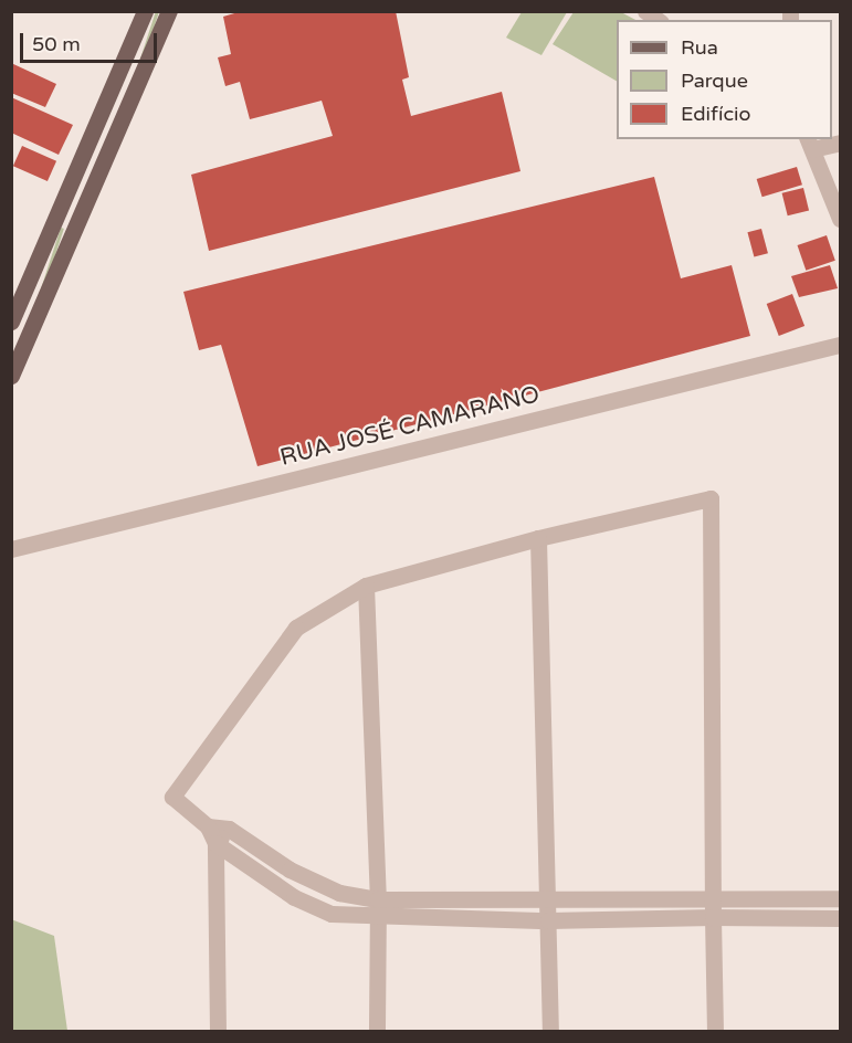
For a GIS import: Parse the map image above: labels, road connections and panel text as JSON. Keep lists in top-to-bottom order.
{
  "streets": {
    "street": ["RUA JOSÉ CAMARANO"]
  },
  "legend": ["Rua", "Parque", "Edifício"],
  "scale_bar": "50 m"
}
